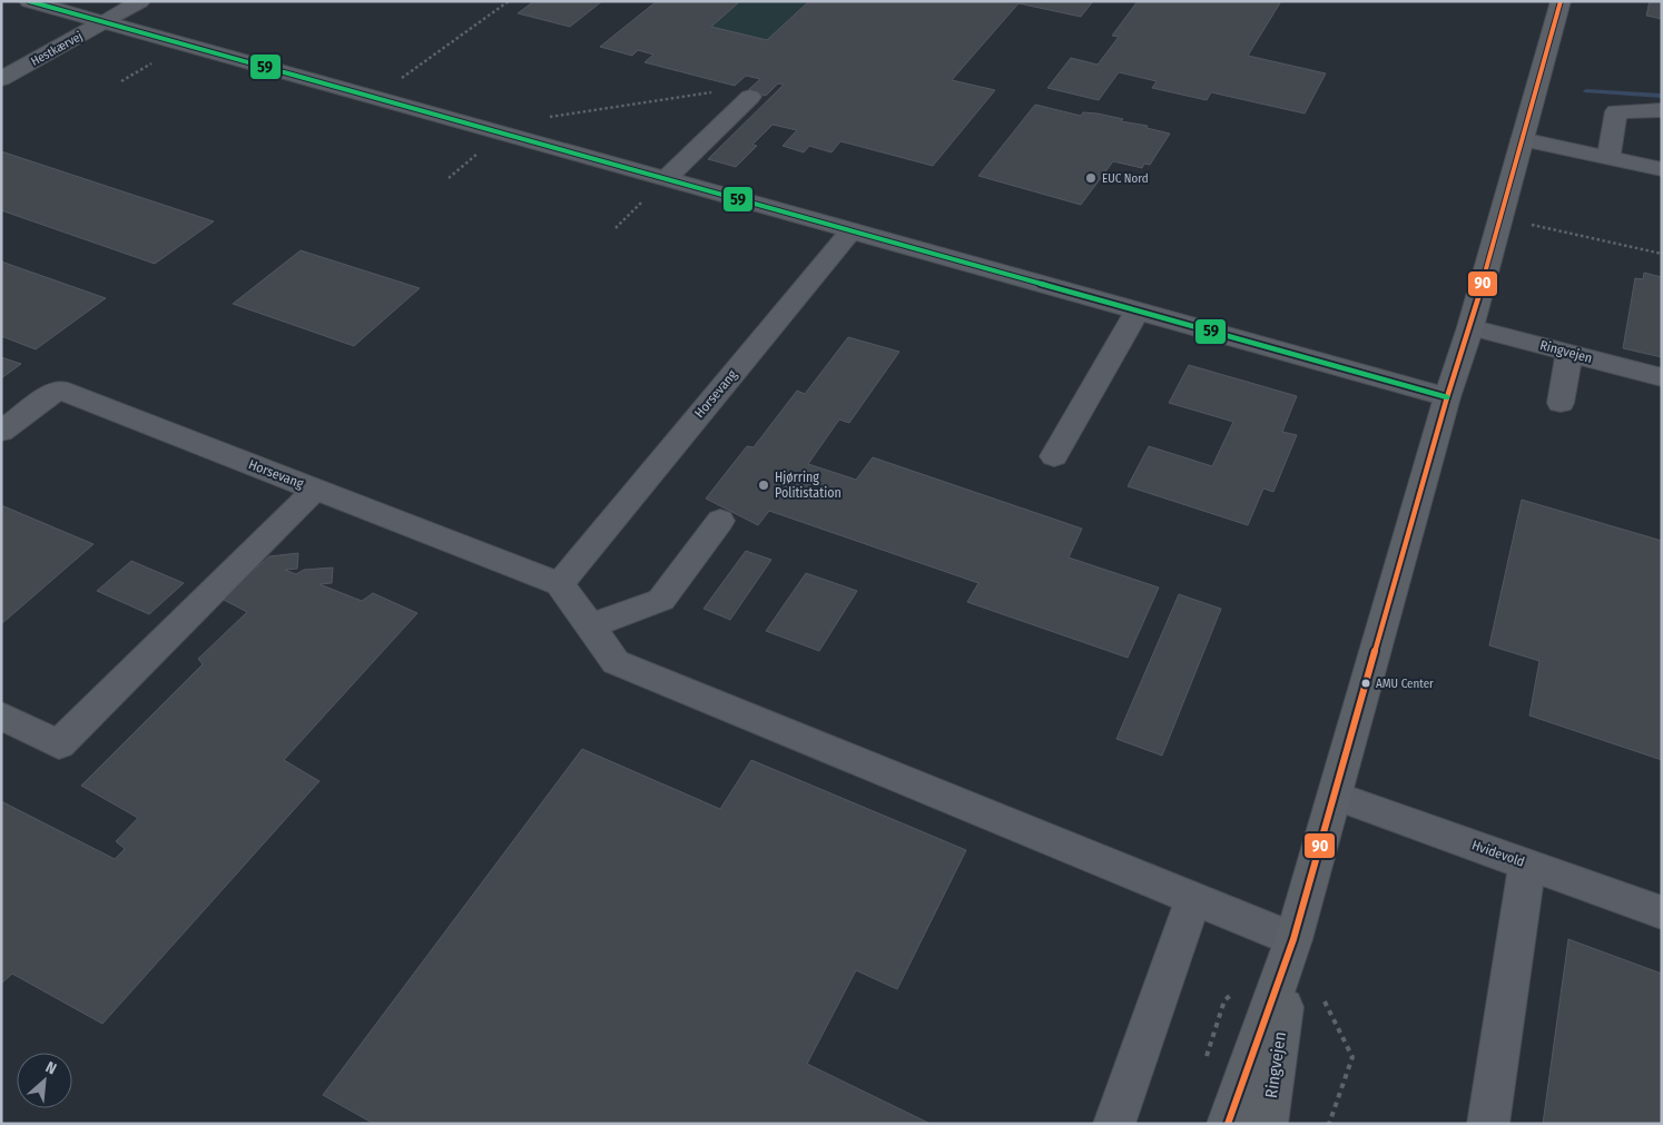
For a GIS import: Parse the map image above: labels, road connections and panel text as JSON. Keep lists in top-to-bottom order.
{
  "streets": {
    "main road": ["Ringvejen"],
    "street": ["Hestkærvej", "Horsevang", "Hvidevold"]
  },
  "crossings": [
    ["Ringvejen", "Hvidevold"]
  ],
  "places": ["EUC Nord", "Hjørring Politistation", "AMU Center"],
  "lines": ["transit line 90", "transit line 59"],
  "north": "top right"
}
